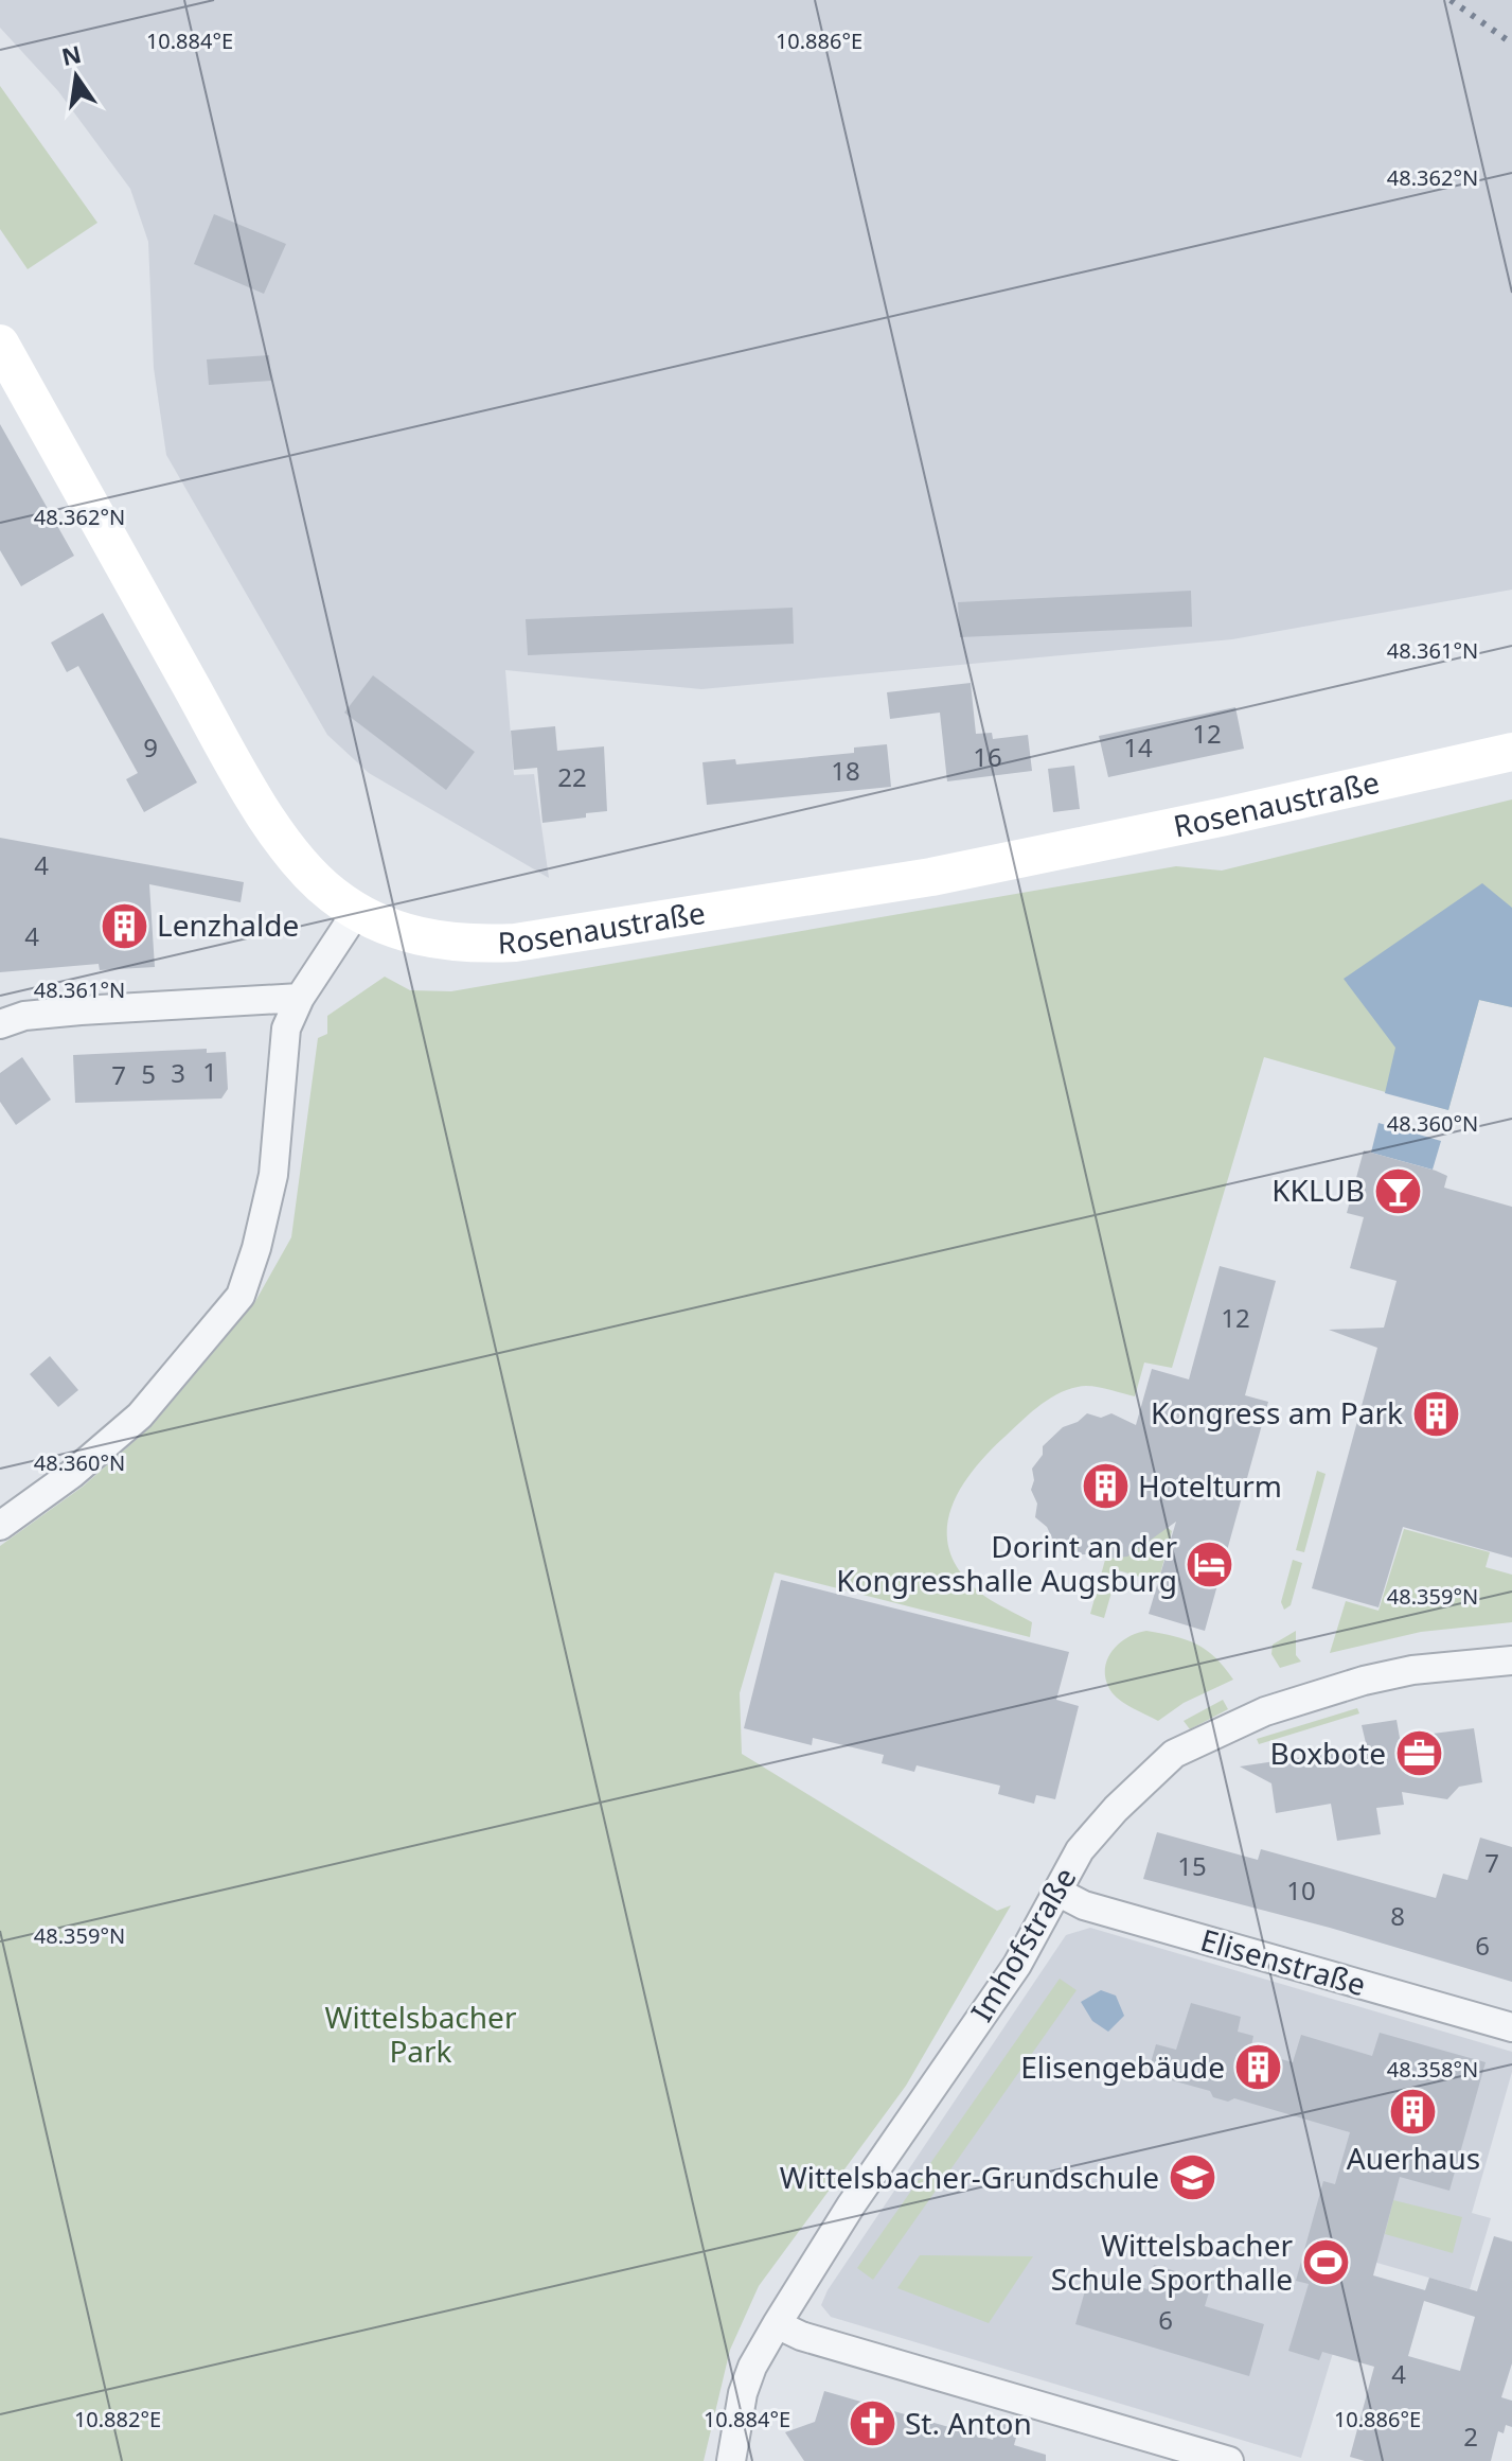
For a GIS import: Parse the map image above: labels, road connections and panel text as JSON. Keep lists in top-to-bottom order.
{
  "streets": {
    "main road": ["Rosenaustraße"],
    "street": ["Imhofstraße", "Elisenstraße"]
  },
  "crossings": [
    ["Imhofstraße", "Elisenstraße"]
  ],
  "parks": ["Wittelsbacher Park"],
  "places": {
    "building": [
      "Lenzhalde",
      "Kongress am Park",
      "Hotelturm",
      "Elisengebäude",
      "Auerhaus"
    ],
    "bar": ["KKLUB"],
    "hotel": ["Dorint an der Kongresshalle Augsburg"],
    "office": ["Boxbote"],
    "school or university": ["Wittelsbacher-Grundschule"],
    "sports": ["Wittelsbacher Schule Sporthalle"],
    "church": ["St. Anton"]
  },
  "house_numbers": [
    "12",
    "9",
    "14",
    "16",
    "18",
    "22",
    "4",
    "4",
    "1",
    "3",
    "5",
    "7",
    "12",
    "7",
    "15",
    "10",
    "8",
    "6",
    "6",
    "4",
    "2"
  ],
  "north": "top",
  "coordinates": [
    "10.884°E",
    "10.886°E",
    "48.362°N",
    "48.361°N",
    "48.360°N",
    "48.359°N",
    "48.358°N",
    "10.882°E"
  ]
}
